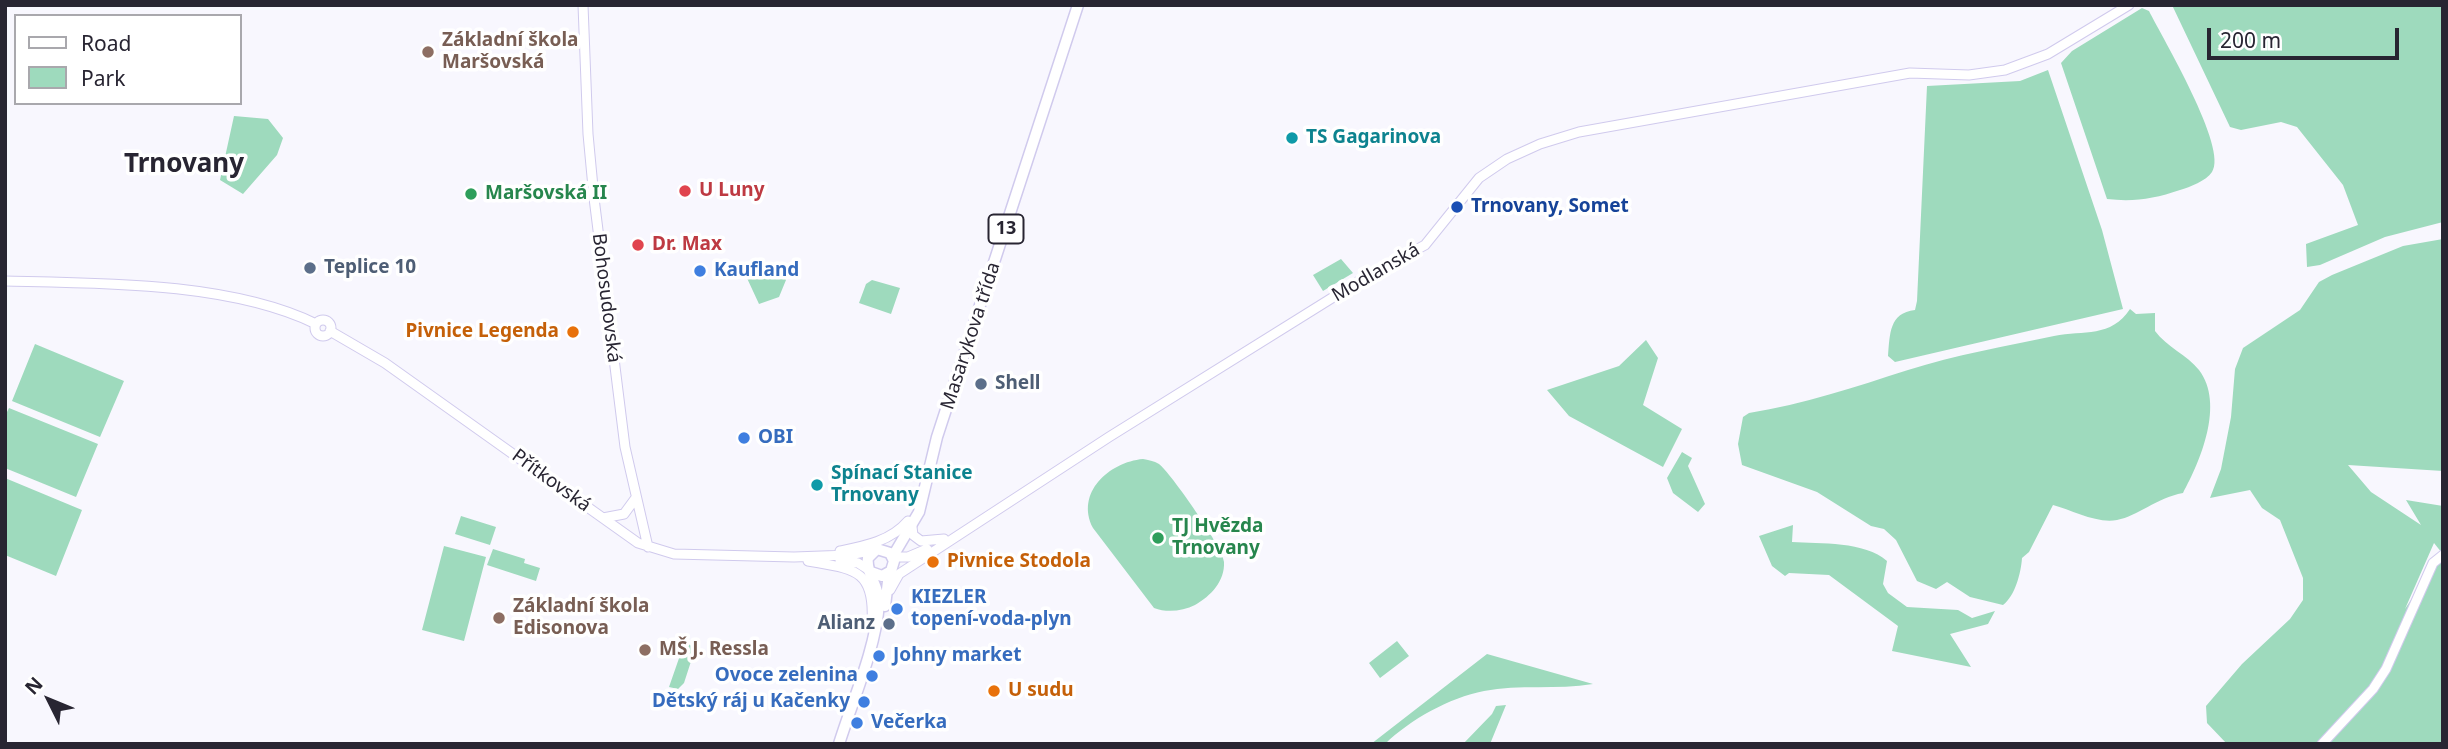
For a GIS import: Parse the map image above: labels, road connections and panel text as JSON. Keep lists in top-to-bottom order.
{
  "streets": {
    "main road": ["13", "Masarykova třída"],
    "street": ["Modlanská", "Bohosudovská", "Přítkovská"]
  },
  "crossings": [
    ["Bohosudovská", "Přítkovská"],
    ["Masarykova třída", "Přítkovská"]
  ],
  "districts": ["Trnovany"],
  "places": [
    "Základní škola Maršovská",
    "TS Gagarinova",
    "U Luny",
    "Maršovská II",
    "Trnovany, Somet",
    "Dr. Max",
    "Teplice 10",
    "Kaufland",
    "Pivnice Legenda",
    "Shell",
    "OBI",
    "Spínací Stanice Trnovany",
    "TJ Hvězda Trnovany",
    "Pivnice Stodola",
    "KIEZLER topení-voda-plyn",
    "Základní škola Edisonova",
    "Alianz",
    "MŠ J. Ressla",
    "Johny market",
    "Ovoce zelenina",
    "U sudu",
    "Dětský ráj u Kačenky",
    "Večerka"
  ],
  "legend": ["Road", "Park"],
  "scale_bar": "200 m",
  "north": "top left"
}
